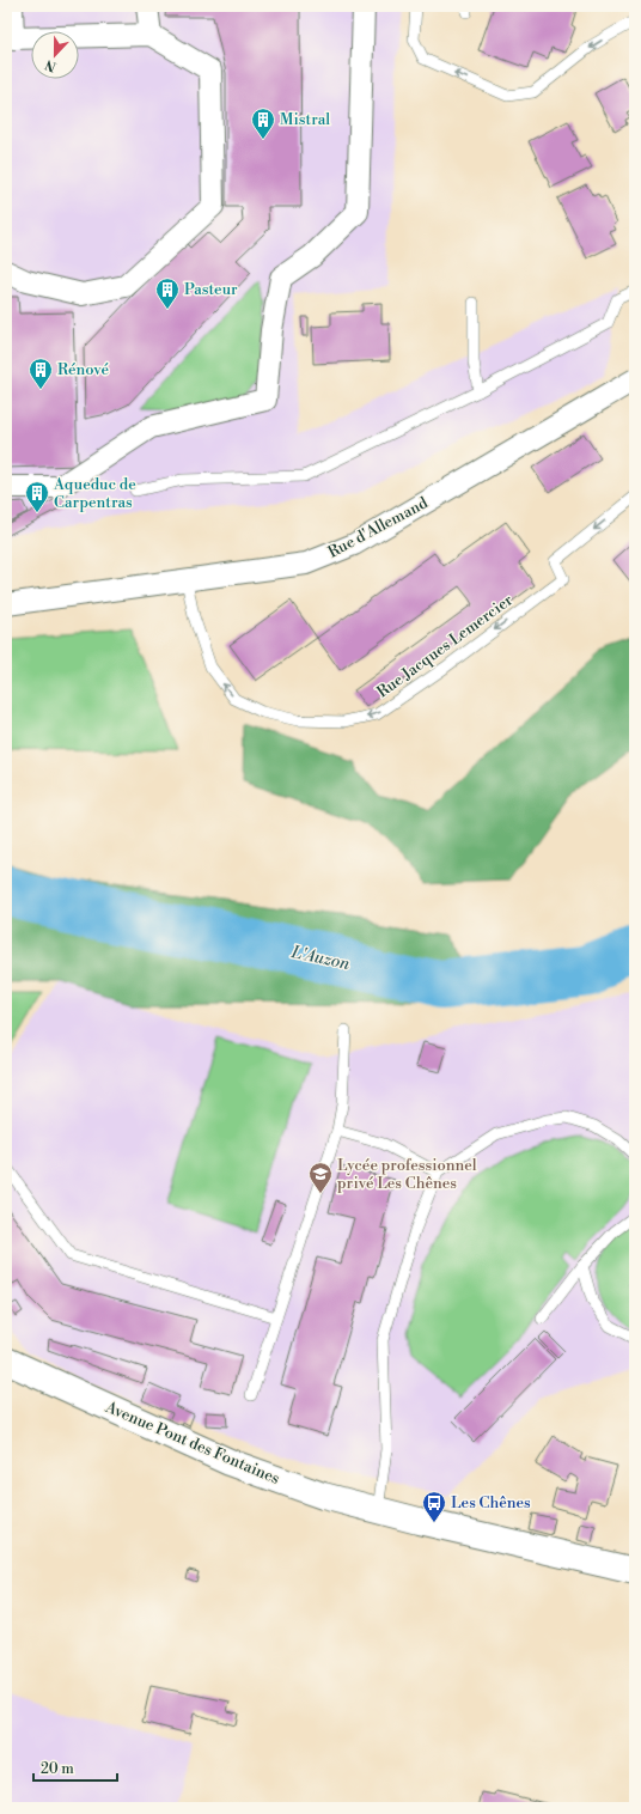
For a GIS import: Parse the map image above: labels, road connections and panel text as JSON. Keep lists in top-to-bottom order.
{
  "streets": {
    "main road": ["Avenue Pont des Fontaines"],
    "street": ["Rue d'Allemand"],
    "lane": ["Rue Jacques Lemercier"]
  },
  "crossings": [
    ["Rue d'Allemand", "Rue Jacques Lemercier"]
  ],
  "water": ["L'Auzon"],
  "places": {
    "building": [
      "Mistral",
      "Pasteur",
      "Rénové",
      "Aqueduc de Carpentras"
    ],
    "school or university": ["Lycée professionnel privé Les Chênes"],
    "bus stop": ["Les Chênes"]
  },
  "scale_bar": "20 m",
  "north": "bottom"
}
